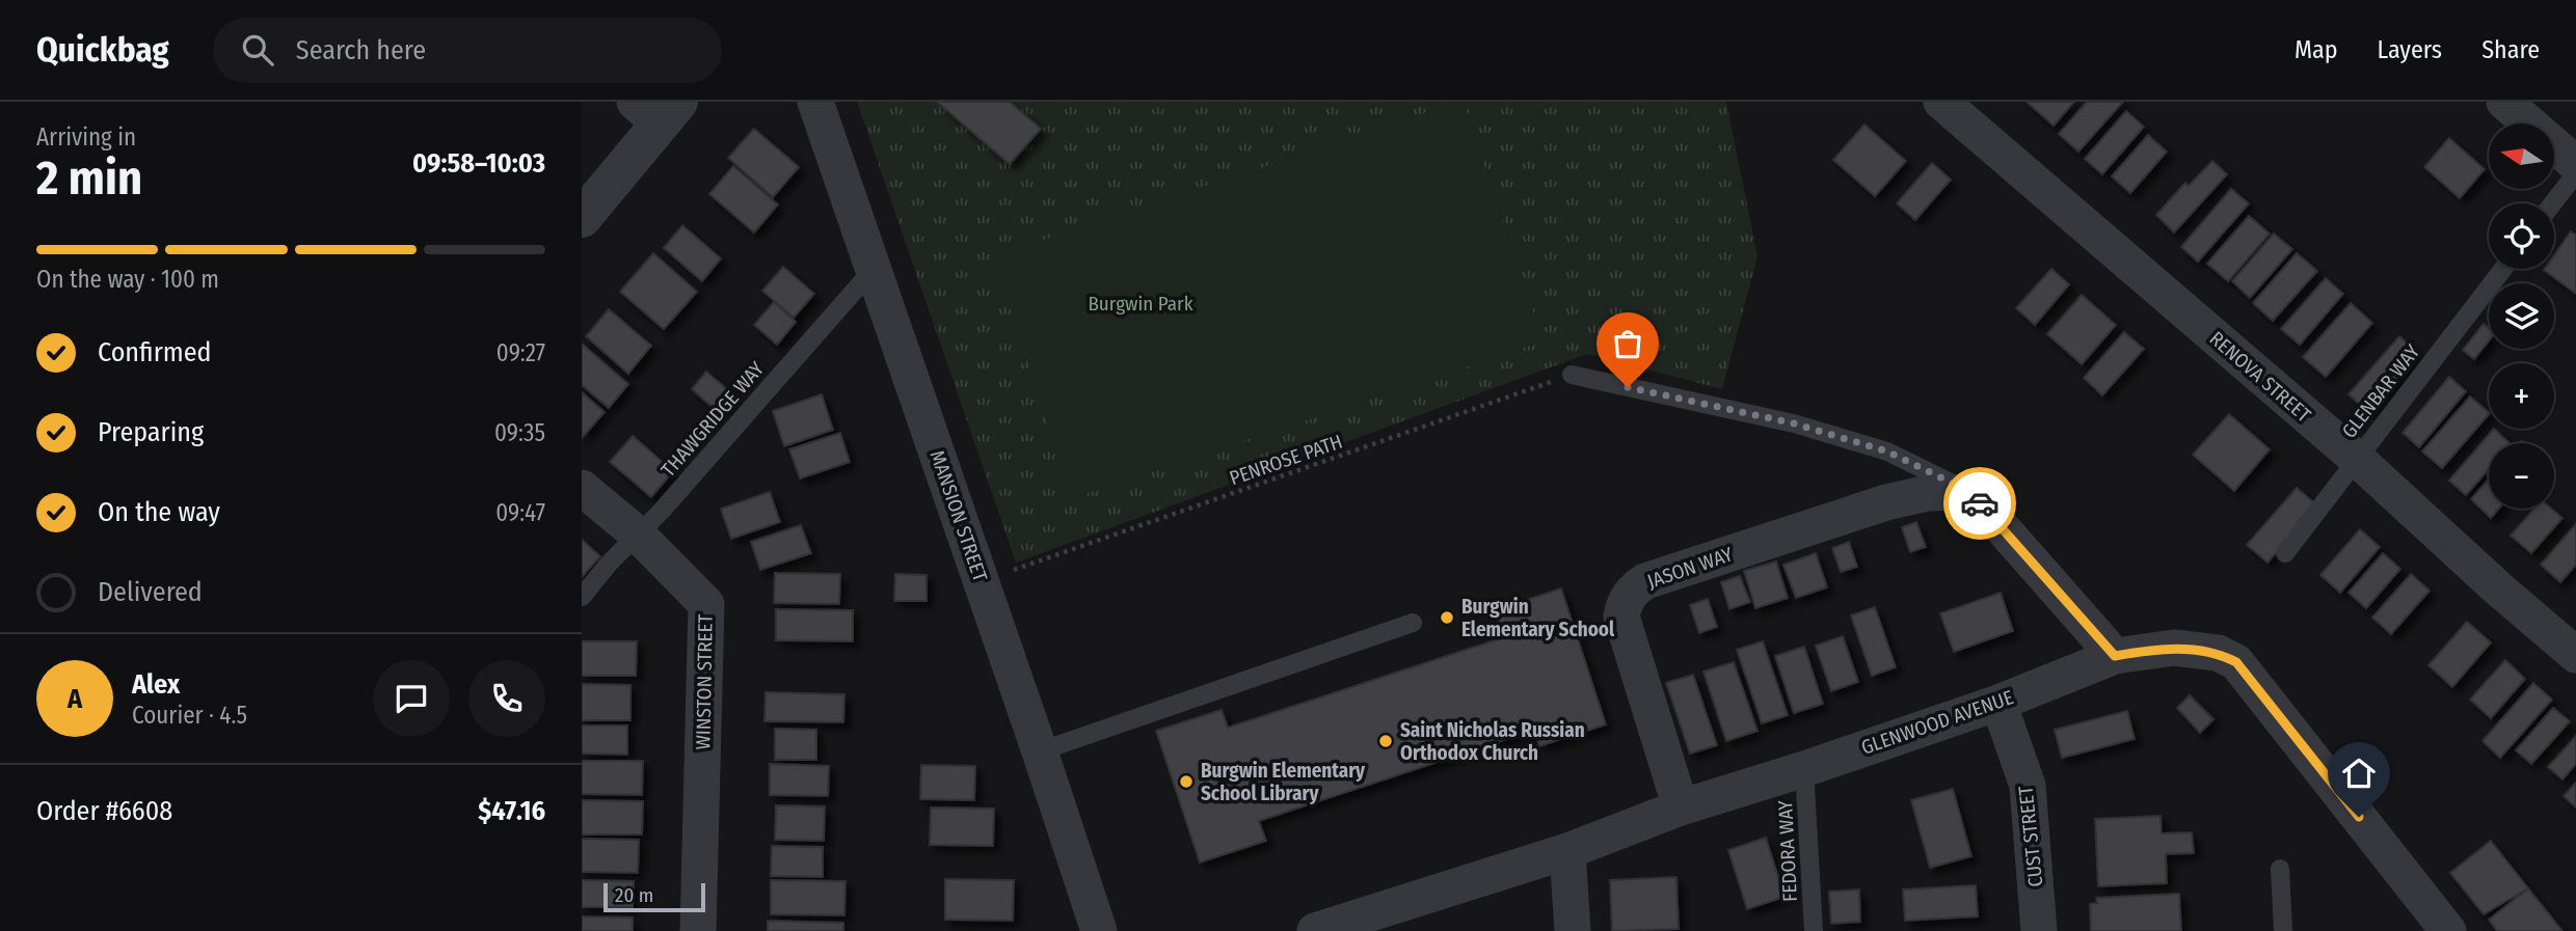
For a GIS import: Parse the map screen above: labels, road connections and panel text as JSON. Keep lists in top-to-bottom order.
{
  "streets": {
    "street": [
      "RENOVA STREET",
      "MANSION STREET",
      "JASON WAY",
      "WINSTON STREET",
      "GLENWOOD AVENUE",
      "CUST STREET"
    ],
    "lane": ["GLENBAR WAY", "THAWGRIDGE WAY", "FEDORA WAY"],
    "path": ["PENROSE PATH"]
  },
  "crossings": [
    ["RENOVA STREET", "GLENBAR WAY"],
    ["THAWGRIDGE WAY", "MANSION STREET"],
    ["THAWGRIDGE WAY", "WINSTON STREET"],
    ["JASON WAY", "GLENWOOD AVENUE"],
    ["GLENWOOD AVENUE", "CUST STREET"],
    ["GLENWOOD AVENUE", "FEDORA WAY"]
  ],
  "parks": ["Burgwin Park"],
  "places": ["Burgwin Elementary School", "Saint Nicholas Russian Orthodox Church", "Burgwin Elementary School Library"],
  "scale_bar": "20 m",
  "north": "left",
  "page": {
    "header": "Quickbag",
    "search": "Search here",
    "nav": ["Map", "Layers", "Share"],
    "heading": ["2 min", "Arriving in", "09:58–10:03"],
    "panel": [
      "Alex",
      "Courier · 4.5",
      "Order #6608",
      "$47.16"
    ],
    "map_buttons": ["+", "−"],
    "bar": "On the way · 100 m",
    "list": [
      ["Confirmed", "09:27"],
      ["Preparing", "09:35"],
      ["On the way", "09:47"],
      "Delivered"
    ],
    "round": "A",
    "scale": "20 m"
  }
}
